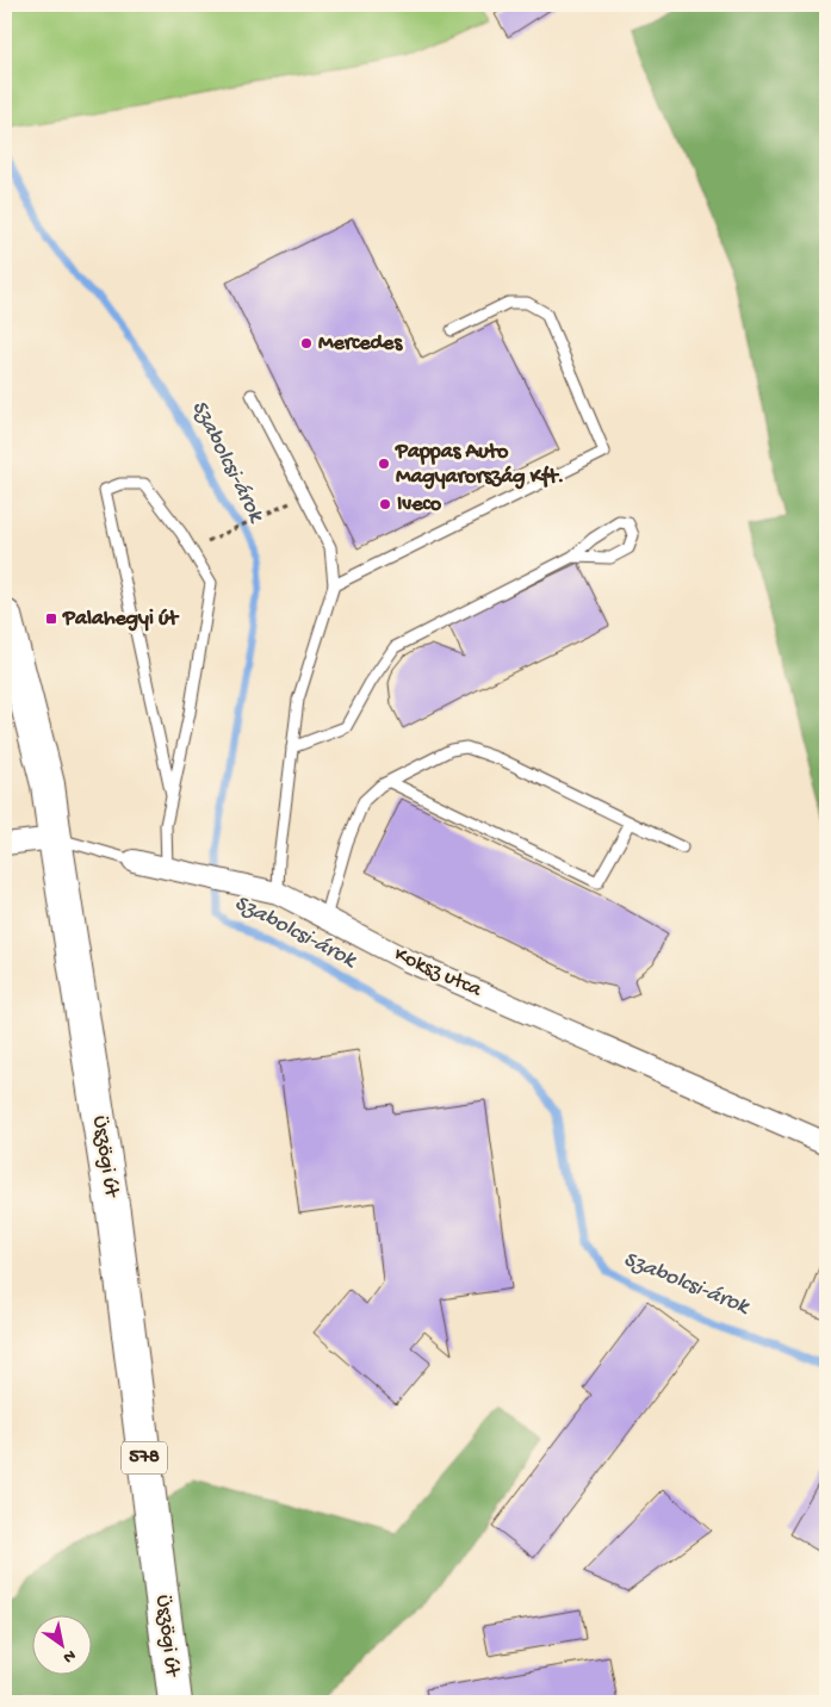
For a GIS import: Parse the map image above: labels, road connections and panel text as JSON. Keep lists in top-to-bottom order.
{
  "streets": {
    "main road": ["Üszögi út", "578"],
    "street": ["Koksz utca"]
  },
  "crossings": [
    ["Koksz utca", "Üszögi út"]
  ],
  "water": ["Szabolcsi-árok"],
  "places": {
    "other": ["Mercedes", "Pappas Auto Magyarország Kft.", "Iveco"],
    "transit": ["Palahegyi út"]
  },
  "north": "bottom right"
}
